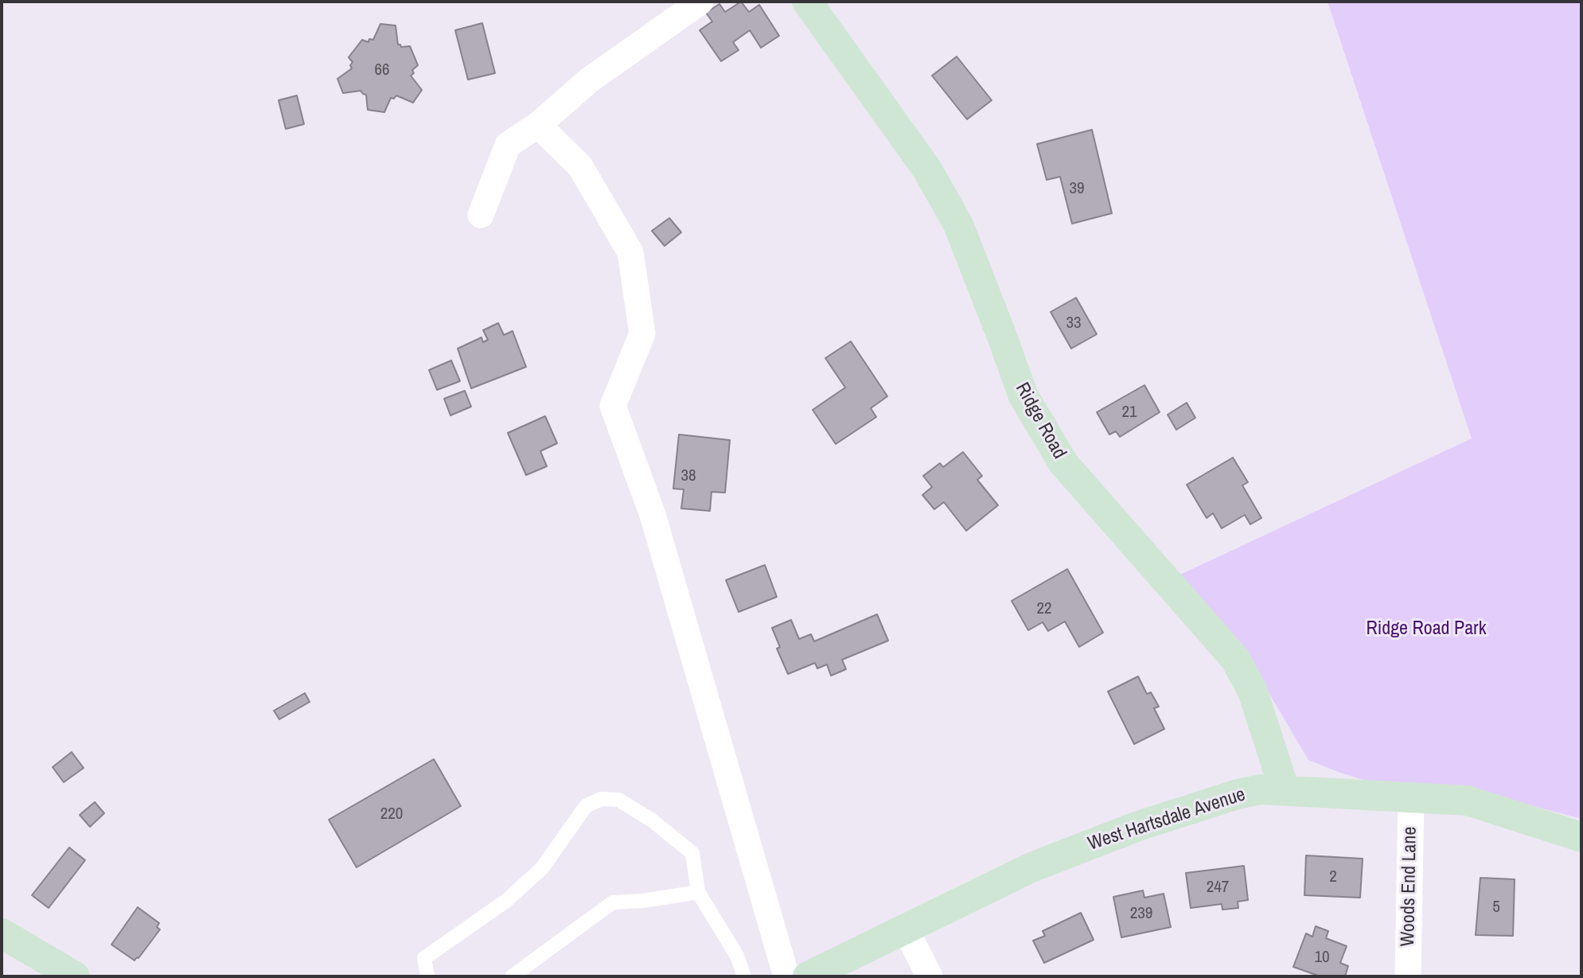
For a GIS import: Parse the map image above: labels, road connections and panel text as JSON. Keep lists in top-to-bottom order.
{
  "streets": {
    "street": ["Ridge Road", "West Hartsdale Avenue", "Woods End Lane"]
  },
  "crossings": [
    ["Ridge Road", "West Hartsdale Avenue"],
    ["West Hartsdale Avenue", "Woods End Lane"]
  ],
  "parks": ["Ridge Road Park"],
  "house_numbers": [
    "66",
    "39",
    "33",
    "21",
    "38",
    "22",
    "220",
    "2",
    "247",
    "5",
    "239",
    "10"
  ]
}
